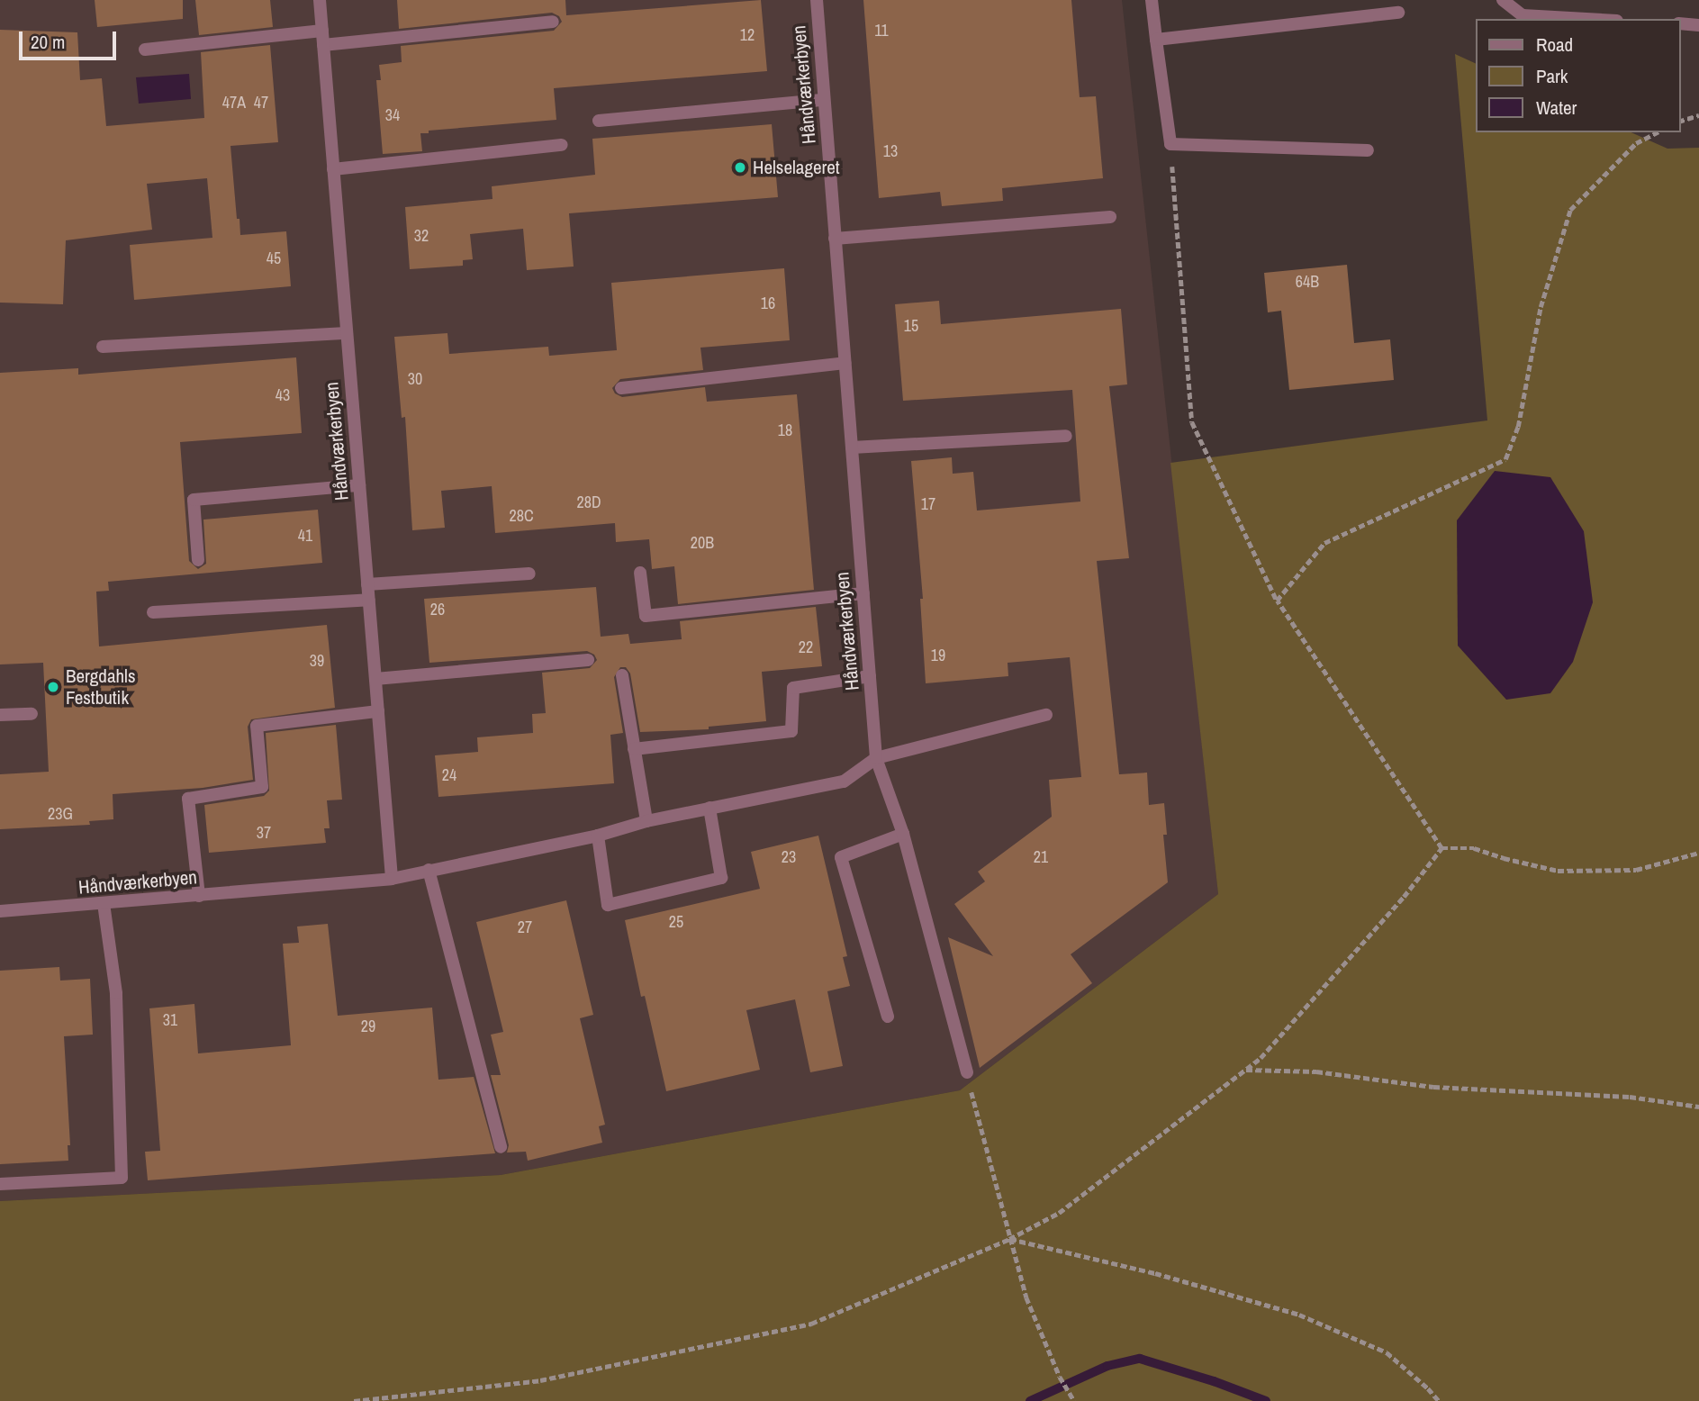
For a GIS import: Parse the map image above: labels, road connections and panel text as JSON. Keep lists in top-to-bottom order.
{
  "streets": {
    "street": ["Håndværkerbyen"]
  },
  "places": ["Helselageret", "Bergdahls Festbutik"],
  "house_numbers": [
    "11",
    "12",
    "47A",
    "47",
    "34",
    "13",
    "32",
    "45",
    "64B",
    "16",
    "15",
    "30",
    "43",
    "18",
    "28D",
    "17",
    "28C",
    "41",
    "20B",
    "26",
    "22",
    "19",
    "39",
    "24",
    "23G",
    "37",
    "23",
    "21",
    "25",
    "27",
    "31",
    "29"
  ],
  "legend": ["Road", "Park", "Water"],
  "scale_bar": "20 m"
}
